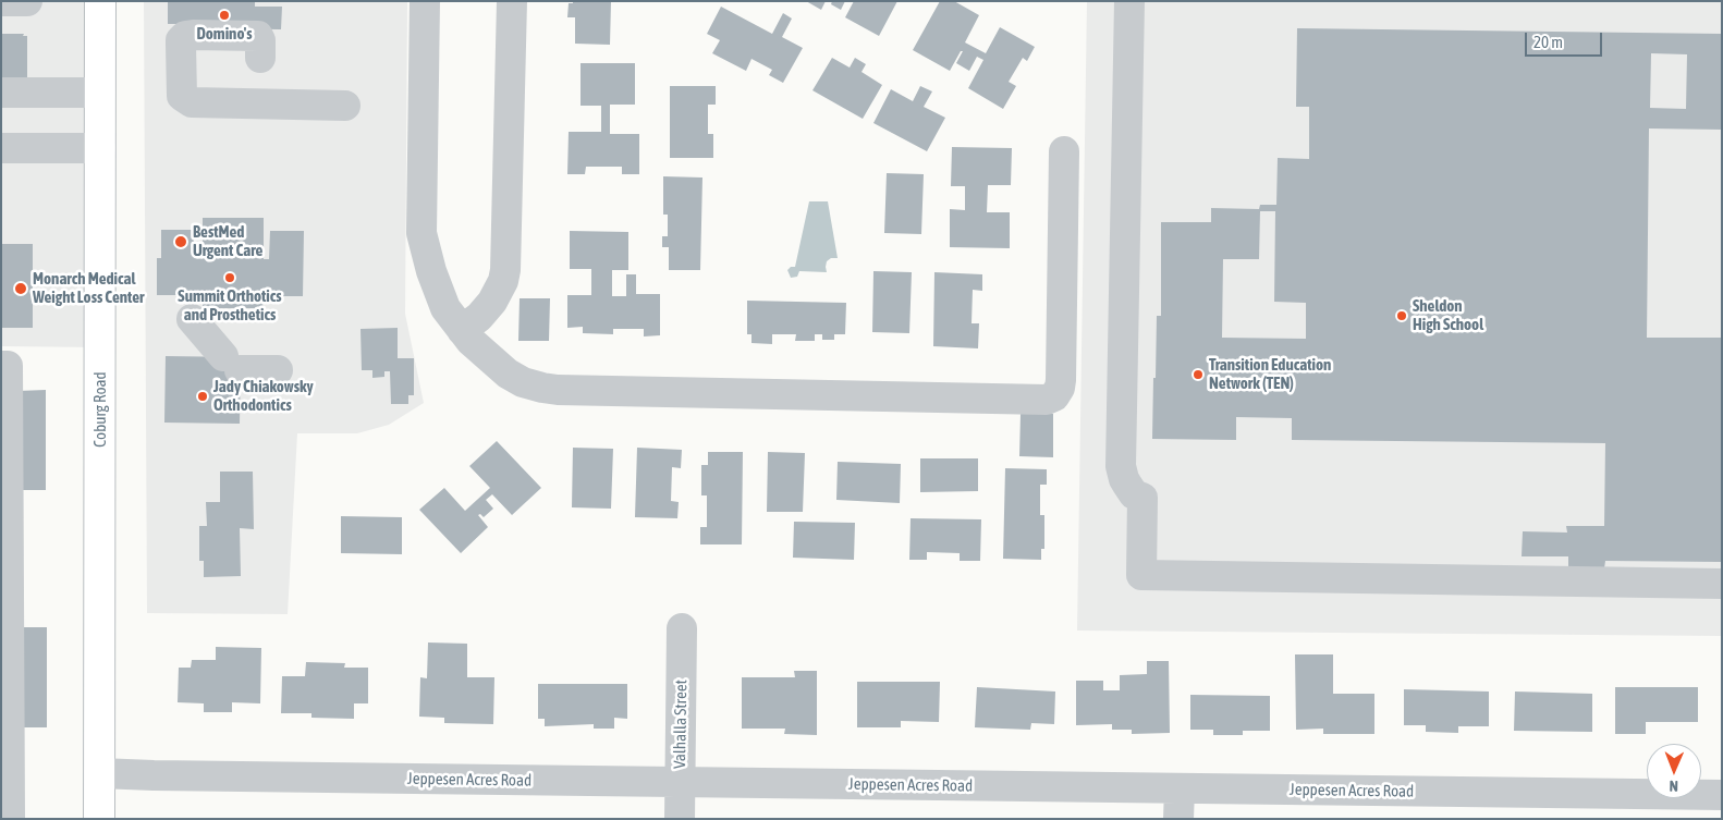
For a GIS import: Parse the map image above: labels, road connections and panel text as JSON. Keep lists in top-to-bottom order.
{
  "streets": {
    "main road": ["Coburg Road"],
    "street": ["Valhalla Street", "Jeppesen Acres Road"]
  },
  "crossings": [
    ["Coburg Road", "Jeppesen Acres Road"],
    ["Valhalla Street", "Jeppesen Acres Road"]
  ],
  "places": [
    "Domino's",
    "BestMed Urgent Care",
    "Summit Orthotics and Prosthetics",
    "Monarch Medical Weight Loss Center",
    "Sheldon High School",
    "Transition Education Network (TEN)",
    "Jady Chiakowsky Orthodontics"
  ],
  "scale_bar": "20 m",
  "north": "bottom"
}
